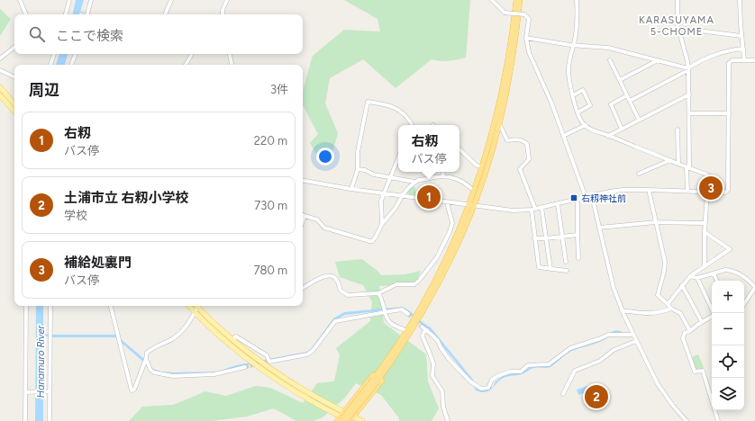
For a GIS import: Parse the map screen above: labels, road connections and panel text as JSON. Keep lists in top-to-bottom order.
{
  "districts": ["KARASUYAMA 5-CHOME"],
  "water": ["Hanamuro River"],
  "places": {
    "transit": ["右籾神社前"]
  },
  "page": {
    "search": "ここで検索",
    "heading": ["周辺", "3件"],
    "list": [
      {
        "mark": "1",
        "name": "右籾",
        "note": "バス停",
        "value": "220 m"
      },
      {
        "mark": "2",
        "name": "土浦市立 右籾小学校",
        "note": "学校",
        "value": "730 m"
      },
      {
        "mark": "3",
        "name": "補給処裏門",
        "note": "バス停",
        "value": "780 m"
      }
    ],
    "popup": ["右籾", "バス停"],
    "pins": ["3", "1", "2"],
    "map_buttons": ["+", "−"]
  }
}
